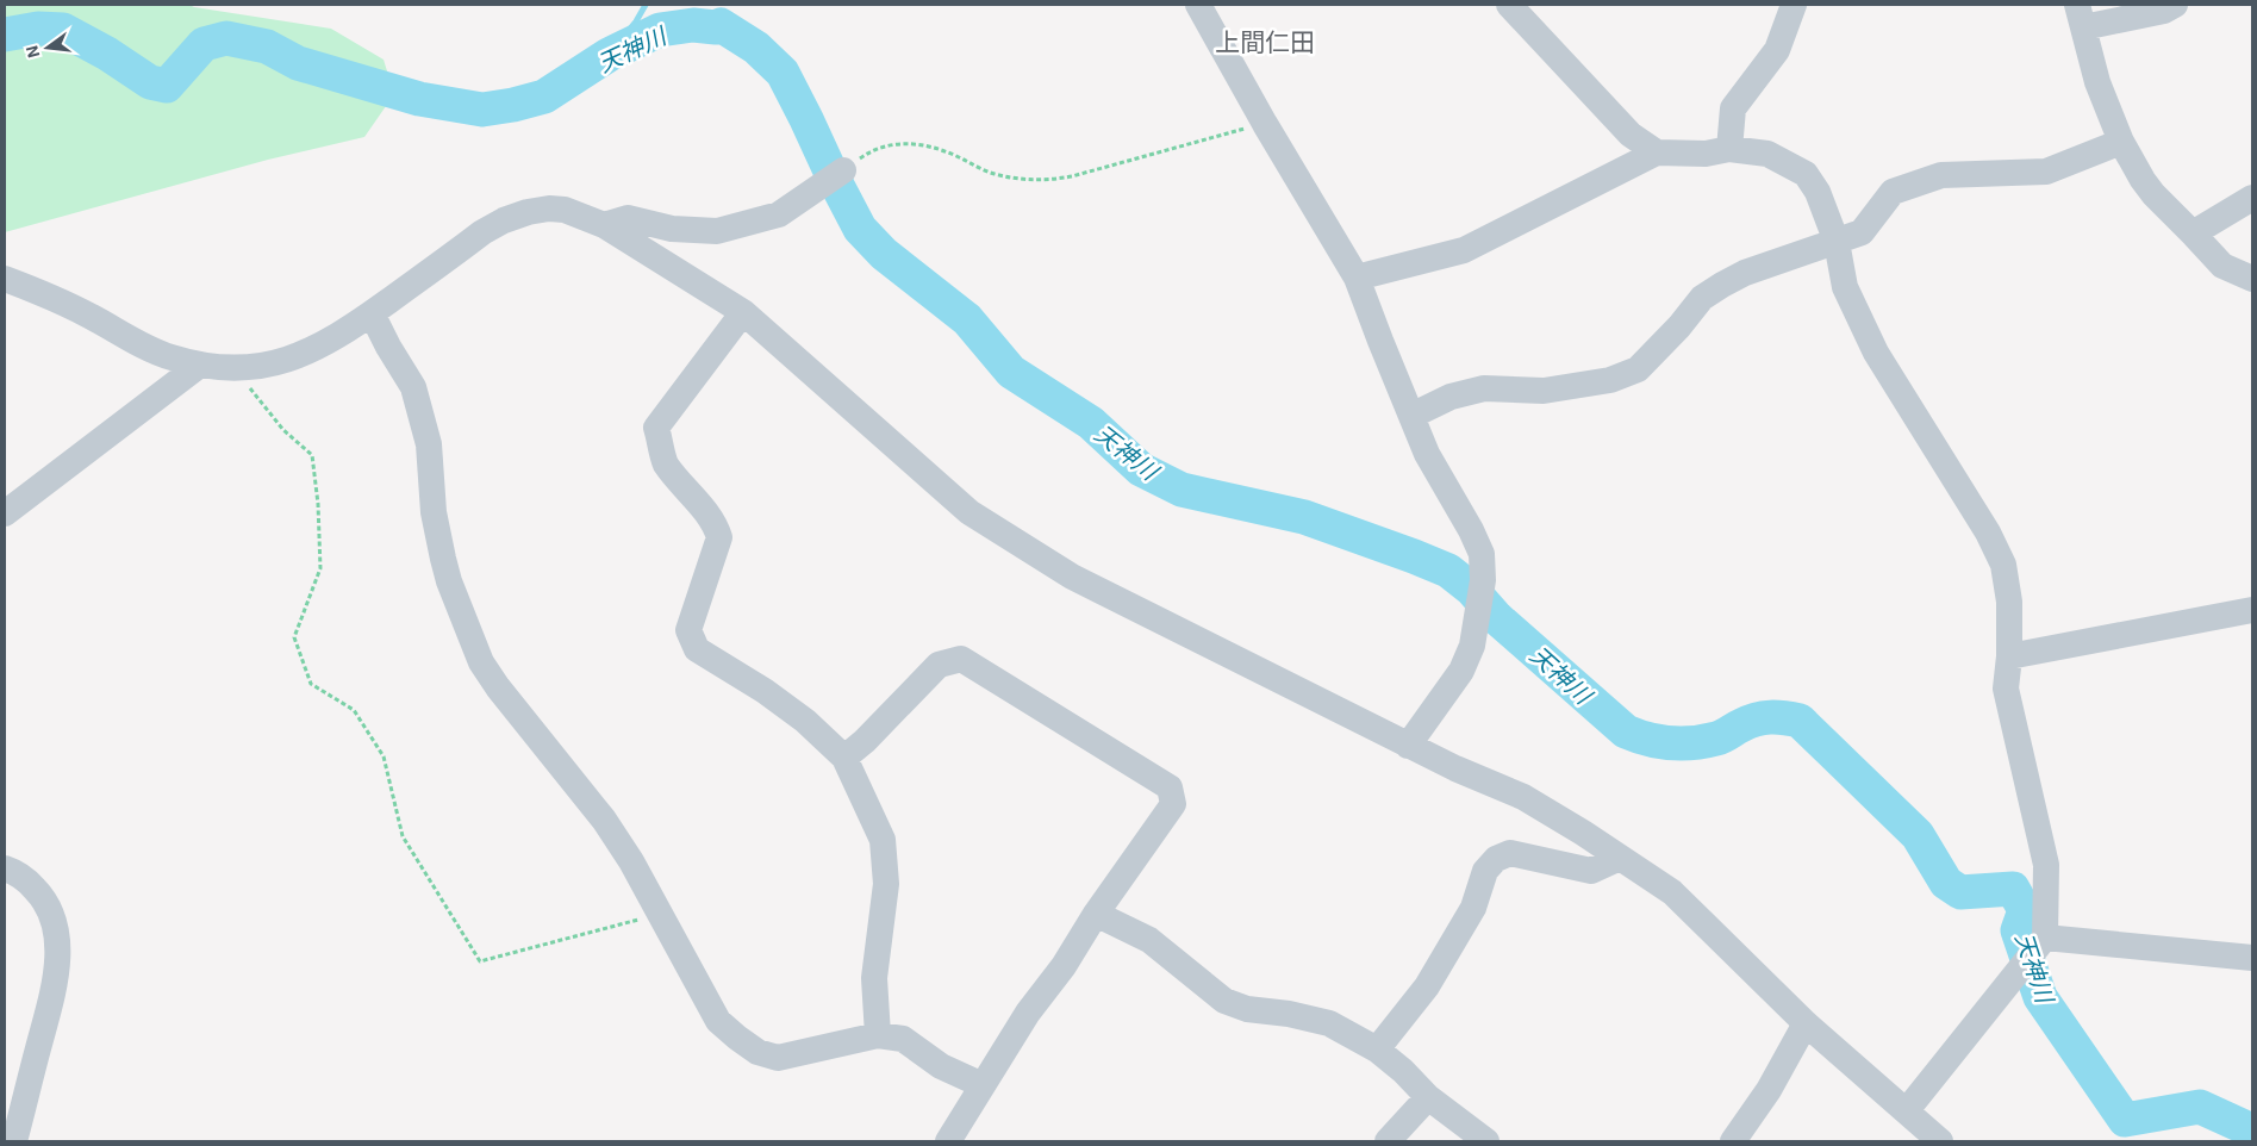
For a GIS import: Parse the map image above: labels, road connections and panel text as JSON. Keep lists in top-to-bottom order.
{
  "districts": ["上間仁田"],
  "water": ["天神川"],
  "north": "left"
}
